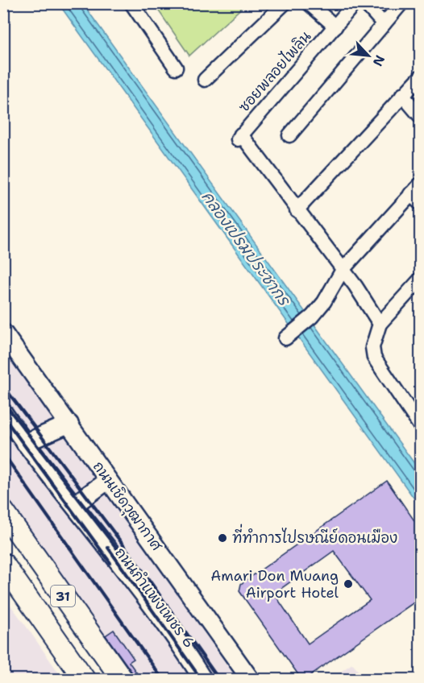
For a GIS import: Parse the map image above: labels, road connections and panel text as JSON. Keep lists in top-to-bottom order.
{
  "streets": {
    "highway": ["31"],
    "main road": ["ถนนเชิดวุฒากาศ", "ถนนกำแพงเพชร 6"],
    "street": ["ซอยพลอยไพลิน"]
  },
  "water": ["คลองเปรมประชากร"],
  "places": ["ที่ทำการไปรษณีย์ดอนเมือง", "Amari Don Muang Airport Hotel"],
  "north": "bottom right"
}
